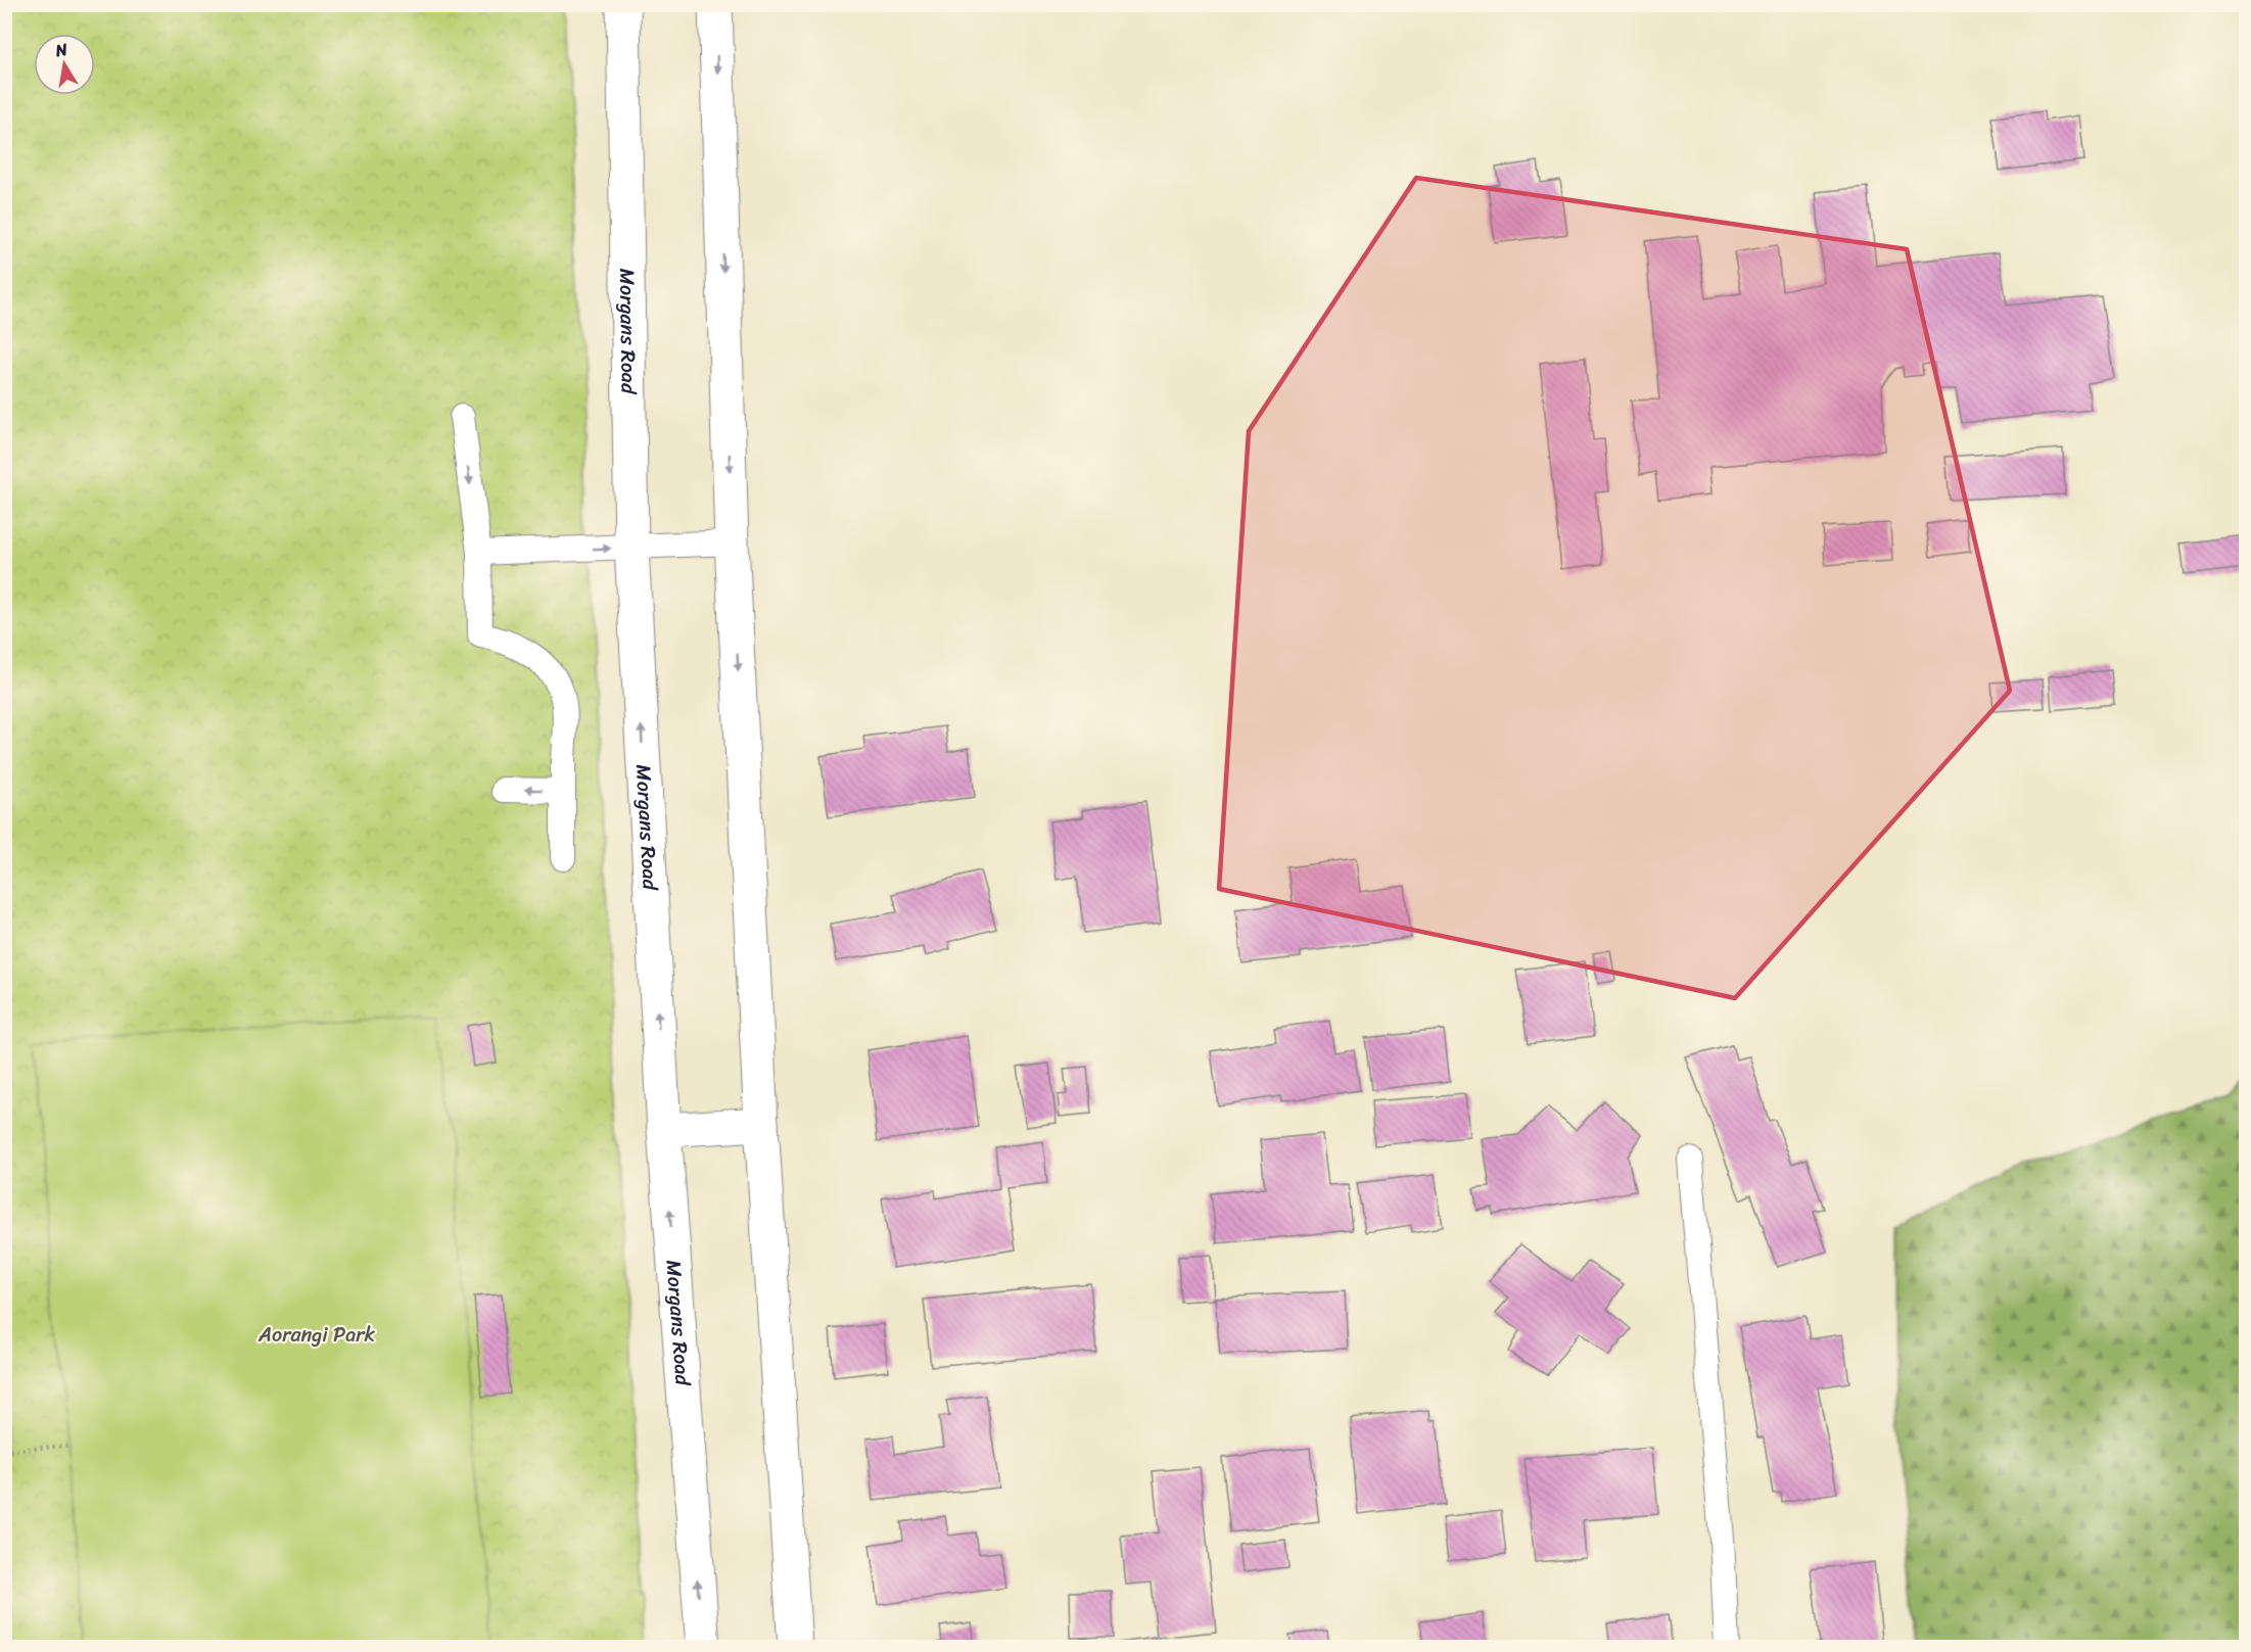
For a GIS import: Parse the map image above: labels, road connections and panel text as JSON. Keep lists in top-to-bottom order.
{
  "streets": {
    "street": ["Morgans Road"]
  },
  "parks": ["Aorangi Park"],
  "north": "top"
}
